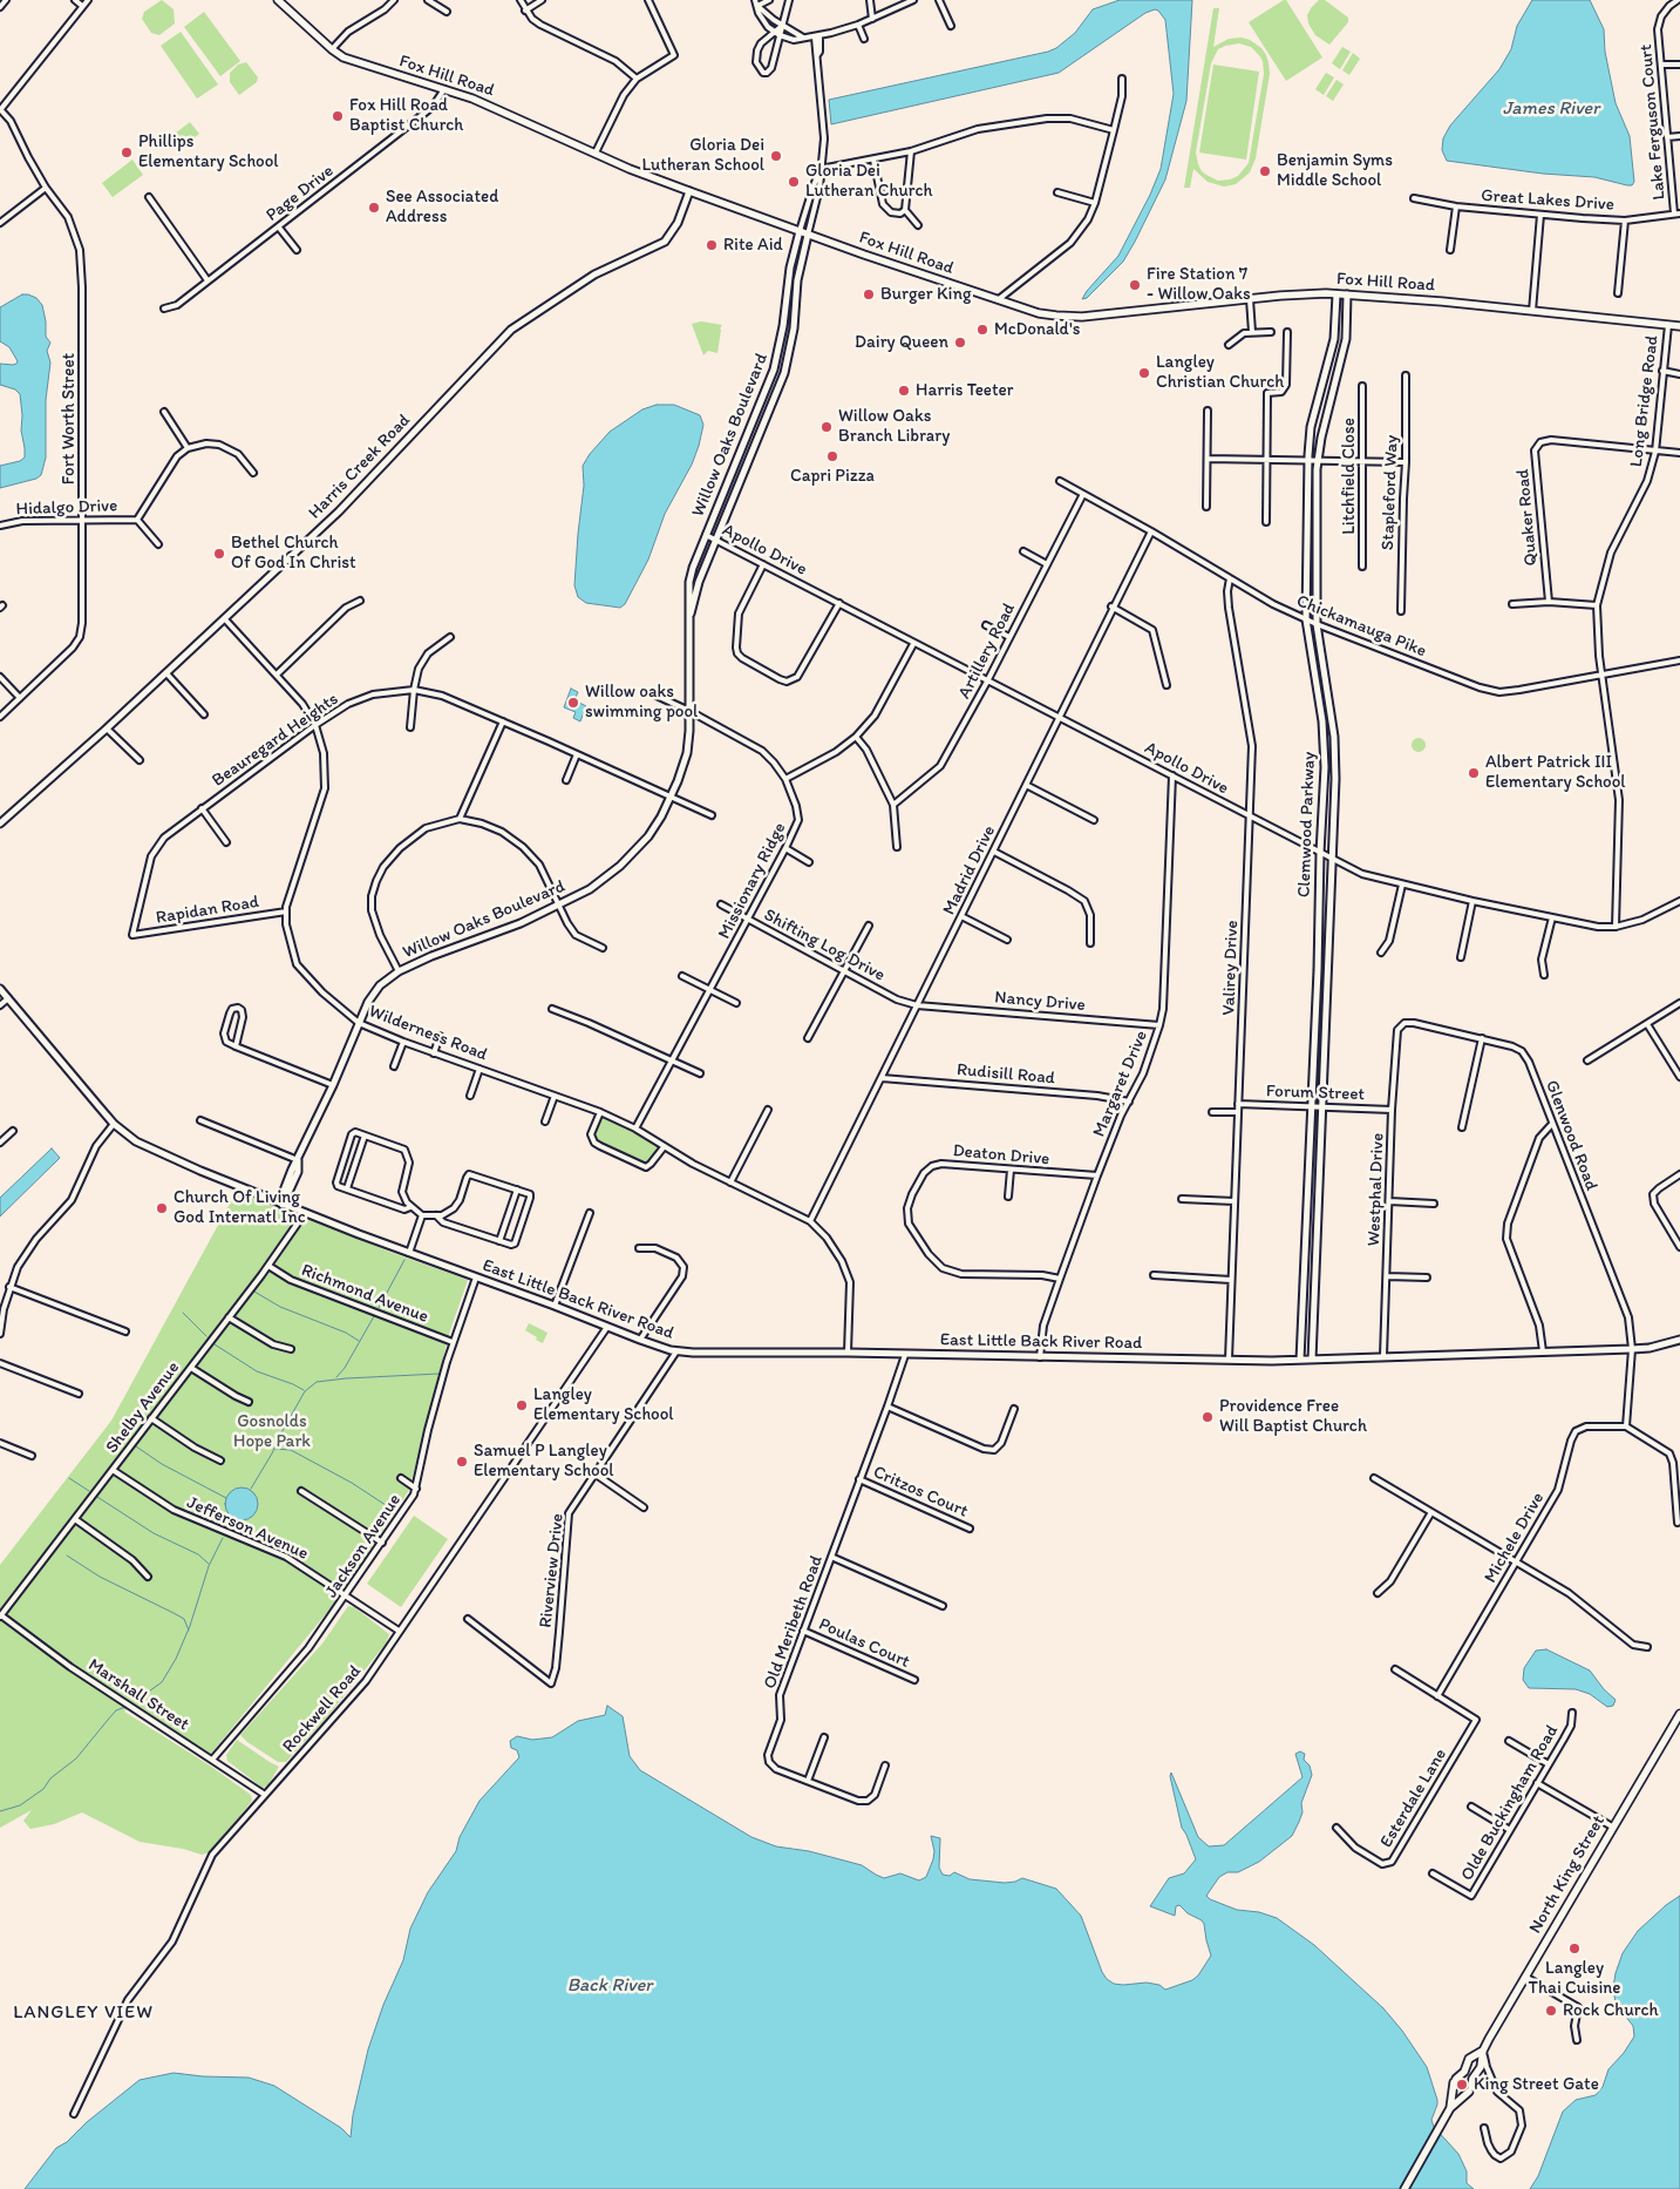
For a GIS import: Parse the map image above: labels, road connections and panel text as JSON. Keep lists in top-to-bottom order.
{
  "streets": {
    "main road": ["Fox Hill Road", "North King Street"],
    "street": [
      "Lake Ferguson Court",
      "Page Drive",
      "Great Lakes Drive",
      "Long Bridge Road",
      "Fort Worth Street",
      "Willow Oaks Boulevard",
      "Harris Creek Road",
      "Litchfield Close",
      "Stapleford Way",
      "Hidalgo Drive",
      "Quaker Road",
      "Apollo Drive",
      "Chickamauga Pike",
      "Artillery Road",
      "Beauregard Heights",
      "Clemwood Parkway",
      "Madrid Drive",
      "Missionary Ridge",
      "Rapidan Road",
      "Shifting Log Drive",
      "Valirey Drive",
      "Nancy Drive",
      "Wilderness Road",
      "Rudisill Road",
      "Margaret Drive",
      "Forum Street",
      "Glenwood Road",
      "Deaton Drive",
      "Westphal Drive",
      "Richmond Avenue",
      "East Little Back River Road",
      "Shelby Avenue",
      "Critzos Court",
      "Jefferson Avenue",
      "Michele Drive",
      "Jackson Avenue",
      "Riverview Drive",
      "Old Meribeth Road",
      "Poulas Court",
      "Marshall Street",
      "Rockwell Road",
      "Esterdale Lane",
      "Olde Buckingham Road"
    ]
  },
  "crossings": [
    ["Fox Hill Road", "Page Drive"],
    ["Fox Hill Road", "Long Bridge Road"],
    ["Fox Hill Road", "Willow Oaks Boulevard"],
    ["Fox Hill Road", "Harris Creek Road"],
    ["Fox Hill Road", "Clemwood Parkway"],
    ["Lake Ferguson Court", "Great Lakes Drive"],
    ["Long Bridge Road", "Quaker Road"],
    ["Long Bridge Road", "Apollo Drive"],
    ["Long Bridge Road", "Chickamauga Pike"],
    ["Fort Worth Street", "Hidalgo Drive"],
    ["Willow Oaks Boulevard", "Apollo Drive"],
    ["Willow Oaks Boulevard", "Beauregard Heights"],
    ["Willow Oaks Boulevard", "Missionary Ridge"],
    ["Willow Oaks Boulevard", "Wilderness Road"],
    ["Willow Oaks Boulevard", "East Little Back River Road"],
    ["Harris Creek Road", "Wilderness Road"],
    ["Apollo Drive", "Artillery Road"],
    ["Apollo Drive", "Clemwood Parkway"],
    ["Apollo Drive", "Madrid Drive"],
    ["Apollo Drive", "Valirey Drive"],
    ["Apollo Drive", "Margaret Drive"],
    ["Chickamauga Pike", "Artillery Road"],
    ["Chickamauga Pike", "Clemwood Parkway"],
    ["Chickamauga Pike", "Madrid Drive"],
    ["Chickamauga Pike", "Valirey Drive"],
    ["Beauregard Heights", "Rapidan Road"],
    ["Beauregard Heights", "Wilderness Road"],
    ["Clemwood Parkway", "Forum Street"],
    ["Clemwood Parkway", "East Little Back River Road"],
    ["Madrid Drive", "Shifting Log Drive"],
    ["Madrid Drive", "Nancy Drive"],
    ["Madrid Drive", "Wilderness Road"],
    ["Madrid Drive", "Rudisill Road"],
    ["Missionary Ridge", "Shifting Log Drive"],
    ["Missionary Ridge", "Wilderness Road"],
    ["Rapidan Road", "Wilderness Road"],
    ["Shifting Log Drive", "Nancy Drive"],
    ["Valirey Drive", "Forum Street"],
    ["Valirey Drive", "East Little Back River Road"],
    ["Nancy Drive", "Margaret Drive"],
    ["Wilderness Road", "East Little Back River Road"],
    ["Rudisill Road", "Margaret Drive"],
    ["Margaret Drive", "Deaton Drive"],
    ["Margaret Drive", "East Little Back River Road"],
    ["Forum Street", "Westphal Drive"],
    ["Glenwood Road", "Westphal Drive"],
    ["Glenwood Road", "Michele Drive"],
    ["Westphal Drive", "East Little Back River Road"],
    ["Richmond Avenue", "Shelby Avenue"],
    ["Richmond Avenue", "Jackson Avenue"],
    ["East Little Back River Road", "Shelby Avenue"],
    ["East Little Back River Road", "Jackson Avenue"],
    ["East Little Back River Road", "Riverview Drive"],
    ["East Little Back River Road", "Old Meribeth Road"],
    ["East Little Back River Road", "Rockwell Road"],
    ["Shelby Avenue", "Jefferson Avenue"],
    ["Shelby Avenue", "Marshall Street"],
    ["Critzos Court", "Old Meribeth Road"],
    ["Jefferson Avenue", "Jackson Avenue"],
    ["Jefferson Avenue", "Rockwell Road"],
    ["Michele Drive", "Esterdale Lane"],
    ["Jackson Avenue", "Marshall Street"],
    ["Old Meribeth Road", "Poulas Court"],
    ["Marshall Street", "Rockwell Road"]
  ],
  "districts": ["LANGLEY VIEW"],
  "water": ["James River", "Back River"],
  "parks": ["Gosnolds Hope Park"],
  "places": [
    "Fox Hill Road Baptist Church",
    "Phillips Elementary School",
    "Gloria Dei Lutheran School",
    "Benjamin Syms Middle School",
    "Gloria Dei Lutheran Church",
    "See Associated Address",
    "Rite Aid",
    "Fire Station 7 - Willow Oaks",
    "Burger King",
    "McDonald's",
    "Dairy Queen",
    "Langley Christian Church",
    "Harris Teeter",
    "Willow Oaks Branch Library",
    "Capri Pizza",
    "Bethel Church Of God In Christ",
    "Willow oaks swimming pool",
    "Albert Patrick III Elementary School",
    "Church Of Living God Internatl Inc",
    "Langley Elementary School",
    "Providence Free Will Baptist Church",
    "Samuel P Langley Elementary School",
    "Langley Thai Cuisine",
    "Rock Church",
    "King Street Gate"
  ]
}
